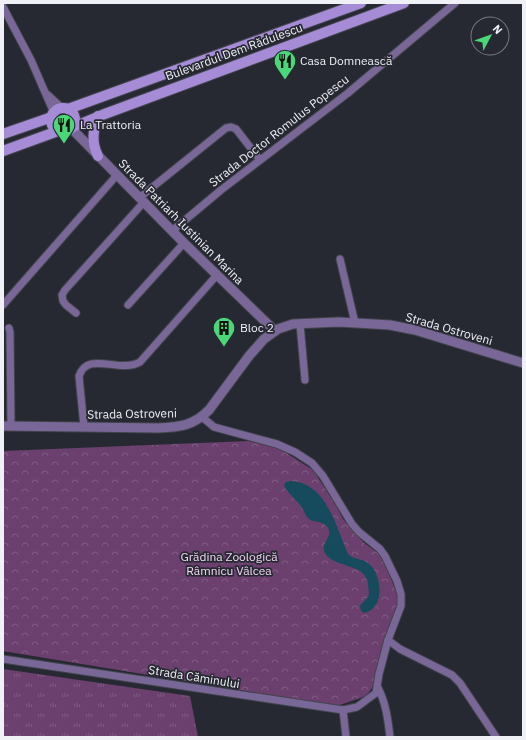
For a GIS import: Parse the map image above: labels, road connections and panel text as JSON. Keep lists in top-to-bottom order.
{
  "streets": {
    "main road": ["Bulevardul Dem Rădulescu"],
    "street": [
      "Strada Doctor Romulus Popescu",
      "Strada Patriarh Iustinian Marina",
      "Strada Ostroveni",
      "Strada Căminului"
    ]
  },
  "crossings": [
    ["Bulevardul Dem Rădulescu", "Strada Patriarh Iustinian Marina"],
    ["Strada Doctor Romulus Popescu", "Strada Patriarh Iustinian Marina"],
    ["Strada Patriarh Iustinian Marina", "Strada Ostroveni"]
  ],
  "parks": ["Grădina Zoologică Râmnicu Vâlcea"],
  "places": {
    "restaurant": ["Casa Domnească", "La Trattoria"],
    "building": ["Bloc 2"]
  },
  "north": "top right"
}
